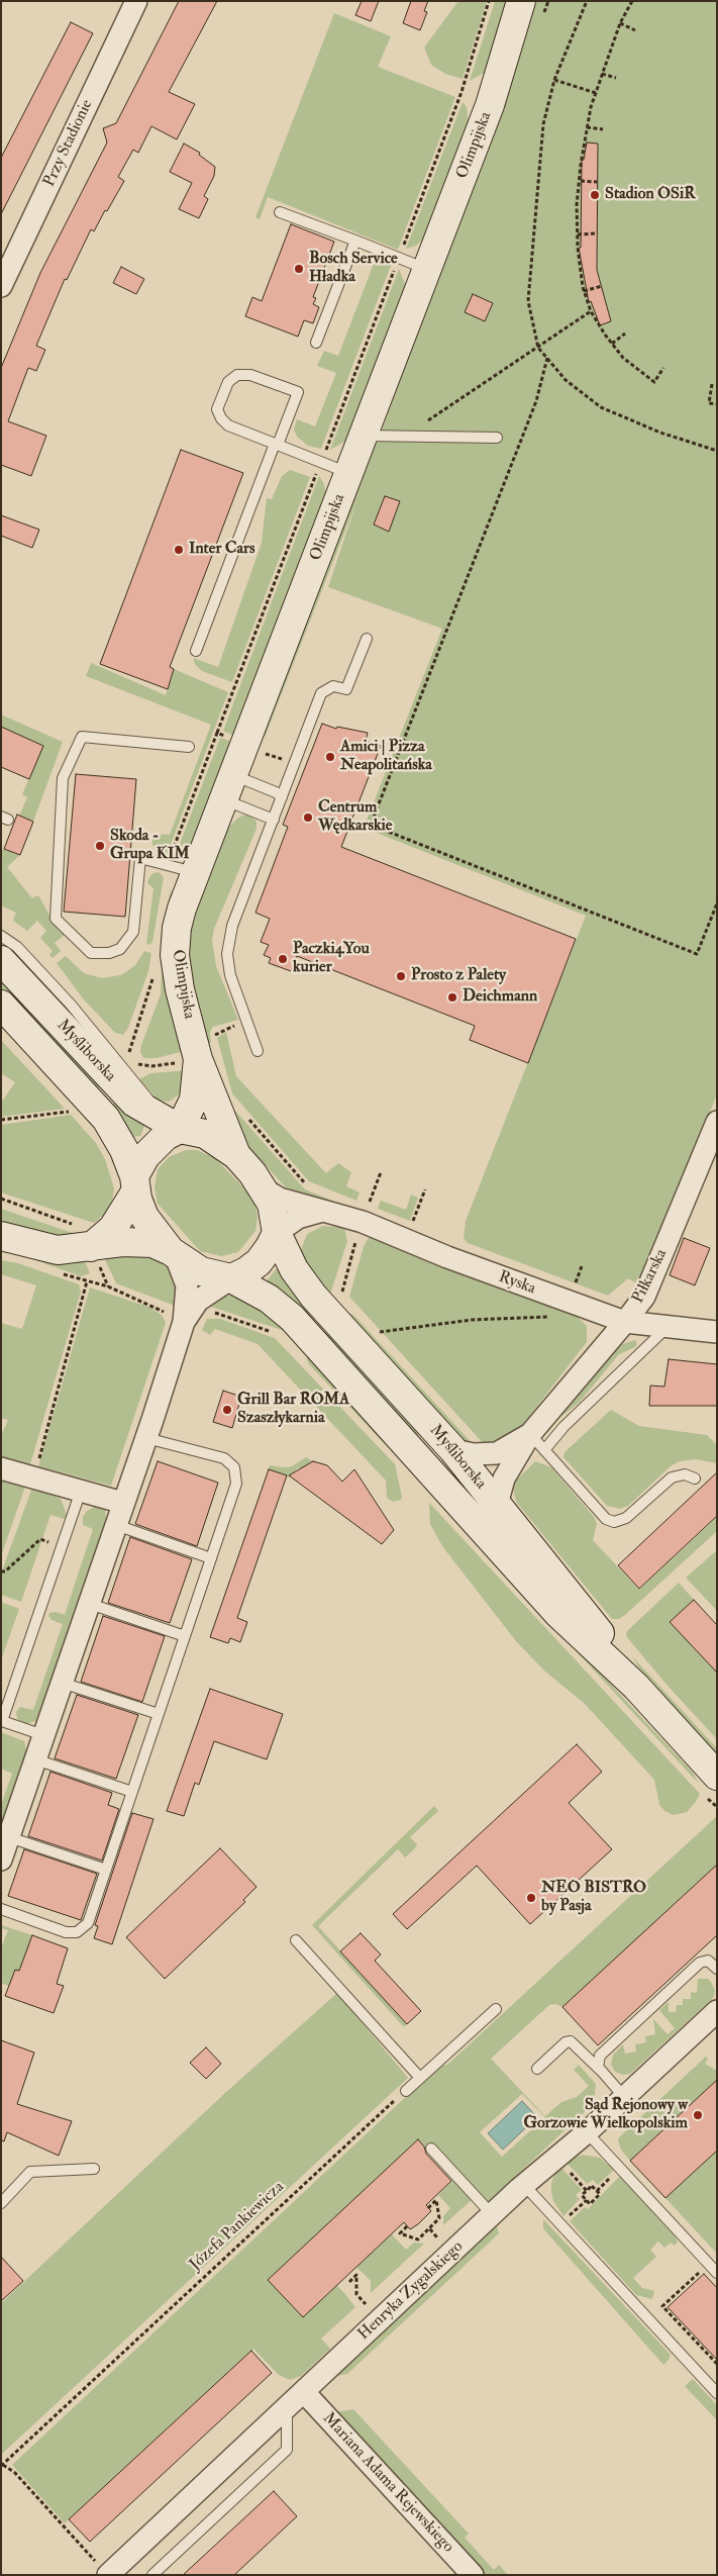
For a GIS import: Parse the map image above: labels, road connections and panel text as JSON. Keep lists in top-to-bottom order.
{
  "streets": {
    "main road": ["Olimpijska", "Myśliborska"],
    "street": [
      "Przy Stadionie",
      "Piłkarska",
      "Ryska",
      "Henryka Zygalskiego",
      "Mariana Adama Rejewskiego"
    ],
    "path": ["Józefa Pankiewicza"]
  },
  "crossings": [
    ["Olimpijska", "Myśliborska"],
    ["Olimpijska", "Ryska"],
    ["Myśliborska", "Piłkarska"],
    ["Myśliborska", "Ryska"],
    ["Piłkarska", "Ryska"],
    ["Henryka Zygalskiego", "Mariana Adama Rejewskiego"]
  ],
  "places": [
    "Stadion OSiR",
    "Bosch Service Hładka",
    "Inter Cars",
    "Amici | Pizza Neapolitańska",
    "Centrum Wędkarskie",
    "Skoda - Grupa KIM",
    "Paczki4You kurier",
    "Prosto z Palety",
    "Deichmann",
    "Grill Bar ROMA Szaszłykarnia",
    "NEO BISTRO by Pasja",
    "Sąd Rejonowy w Gorzowie Wielkopolskim"
  ]
}
